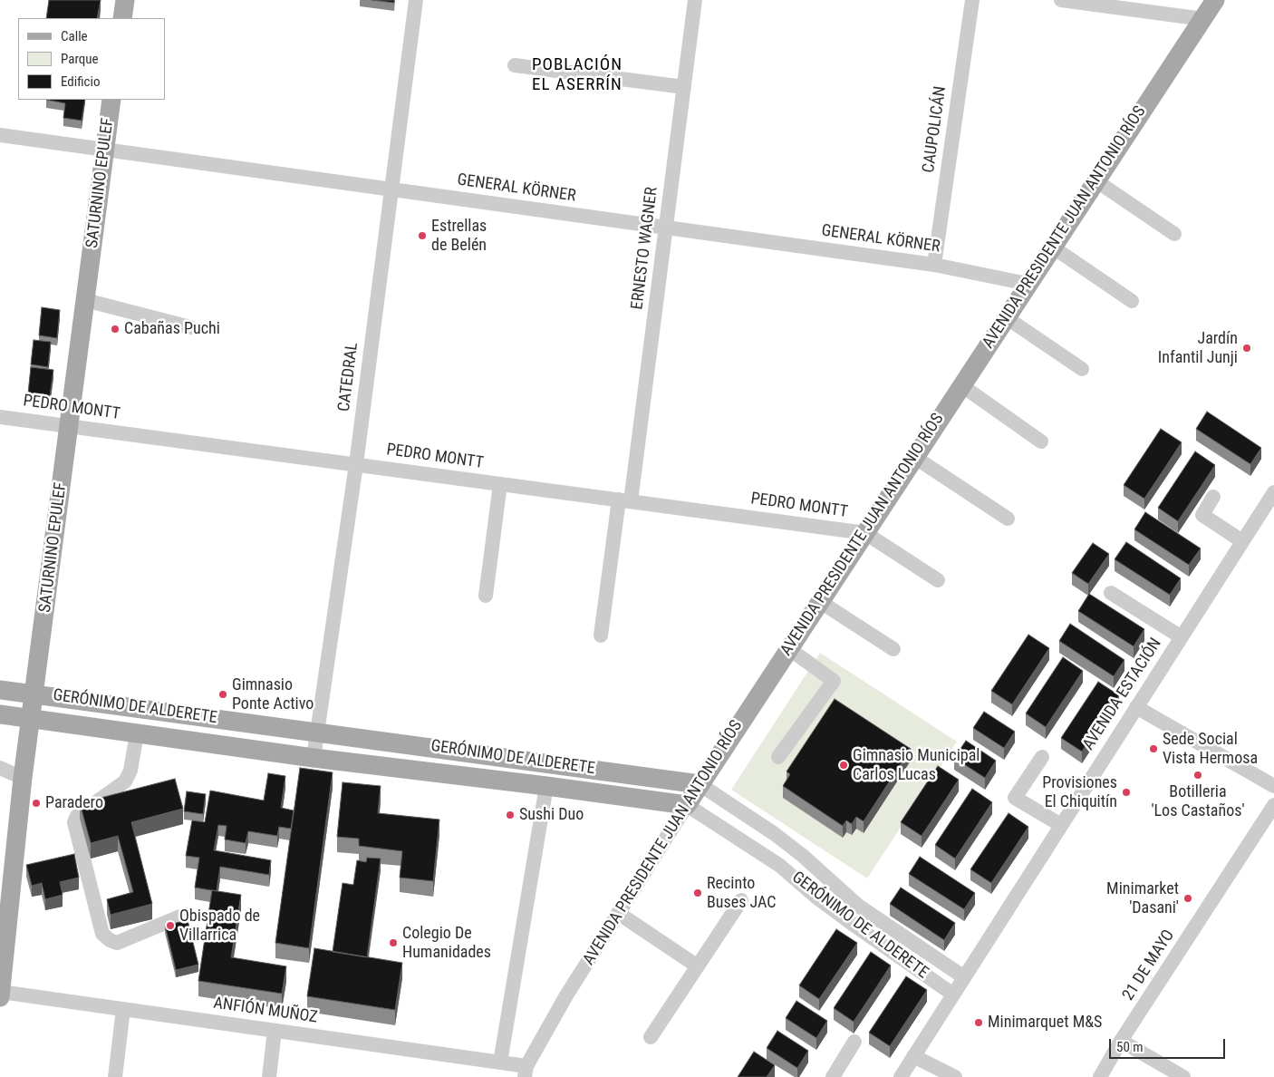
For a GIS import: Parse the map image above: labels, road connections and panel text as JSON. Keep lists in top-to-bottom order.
{
  "streets": {
    "main road": ["SATURNINO EPULEF", "AVENIDA PRESIDENTE JUAN ANTONIO RÍOS", "GERÓNIMO DE ALDERETE"],
    "street": [
      "CAUPOLICÁN",
      "GENERAL KÖRNER",
      "ERNESTO WAGNER",
      "CATEDRAL",
      "PEDRO MONTT",
      "AVENIDA ESTACIÓN",
      "21 DE MAYO",
      "ANFIÓN MUÑOZ"
    ]
  },
  "crossings": [
    ["CAUPOLICÁN", "GENERAL KÖRNER"],
    ["SATURNINO EPULEF", "GENERAL KÖRNER"],
    ["SATURNINO EPULEF", "PEDRO MONTT"],
    ["SATURNINO EPULEF", "GERÓNIMO DE ALDERETE"],
    ["SATURNINO EPULEF", "ANFIÓN MUÑOZ"],
    ["GENERAL KÖRNER", "AVENIDA PRESIDENTE JUAN ANTONIO RÍOS"],
    ["GENERAL KÖRNER", "ERNESTO WAGNER"],
    ["GENERAL KÖRNER", "CATEDRAL"],
    ["AVENIDA PRESIDENTE JUAN ANTONIO RÍOS", "PEDRO MONTT"],
    ["AVENIDA PRESIDENTE JUAN ANTONIO RÍOS", "GERÓNIMO DE ALDERETE"],
    ["AVENIDA PRESIDENTE JUAN ANTONIO RÍOS", "ANFIÓN MUÑOZ"],
    ["ERNESTO WAGNER", "PEDRO MONTT"],
    ["CATEDRAL", "PEDRO MONTT"],
    ["CATEDRAL", "GERÓNIMO DE ALDERETE"],
    ["AVENIDA ESTACIÓN", "GERÓNIMO DE ALDERETE"]
  ],
  "districts": ["POBLACIÓN EL ASERRÍN"],
  "places": [
    "Estrellas de Belén",
    "Cabañas Puchi",
    "Jardín Infantil Junji",
    "Gimnasio Ponte Activo",
    "Sede Social Vista Hermosa",
    "Gimnasio Municipal Carlos Lucas",
    "Botilleria 'Los Castaños'",
    "Provisiones El Chiquitín",
    "Paradero",
    "Sushi Duo",
    "Recinto Buses JAC",
    "Minimarket 'Dasani'",
    "Obispado de Villarrica",
    "Colegio De Humanidades",
    "Minimarquet M&S"
  ],
  "legend": ["Calle", "Parque", "Edificio"],
  "scale_bar": "50 m"
}
